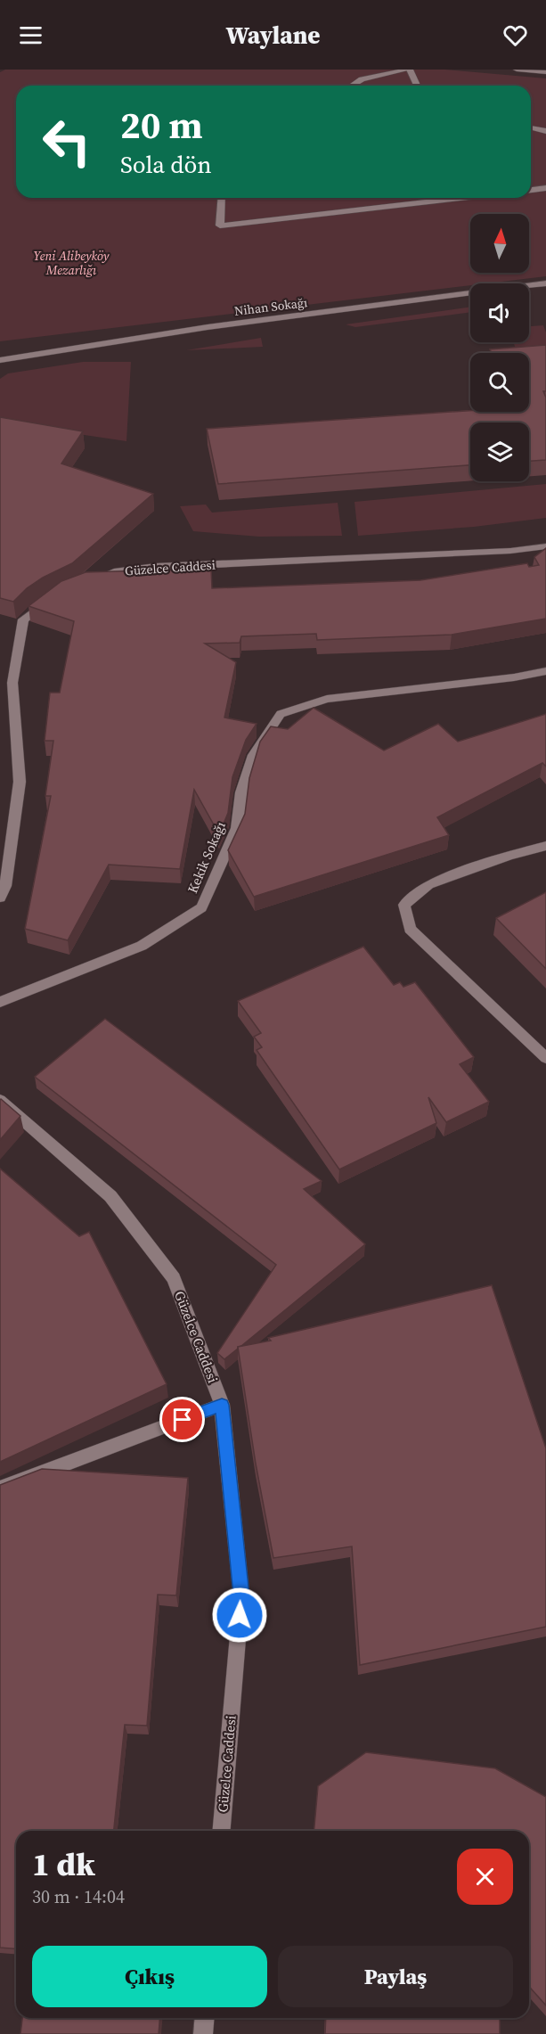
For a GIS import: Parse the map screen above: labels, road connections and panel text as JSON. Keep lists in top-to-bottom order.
{
  "streets": {
    "street": ["Nihan Sokağı", "Güzelce Caddesi", "Kekik Sokağı"]
  },
  "parks": ["Yeni Alibeyköy Mezarlığı"],
  "north": "top",
  "page": {
    "header": "Waylane",
    "turn": ["20 m", "Sola dön"],
    "heading": ["1 dk", "30 m · 14:04"],
    "buttons": ["Çıkış", "Paylaş"]
  }
}
